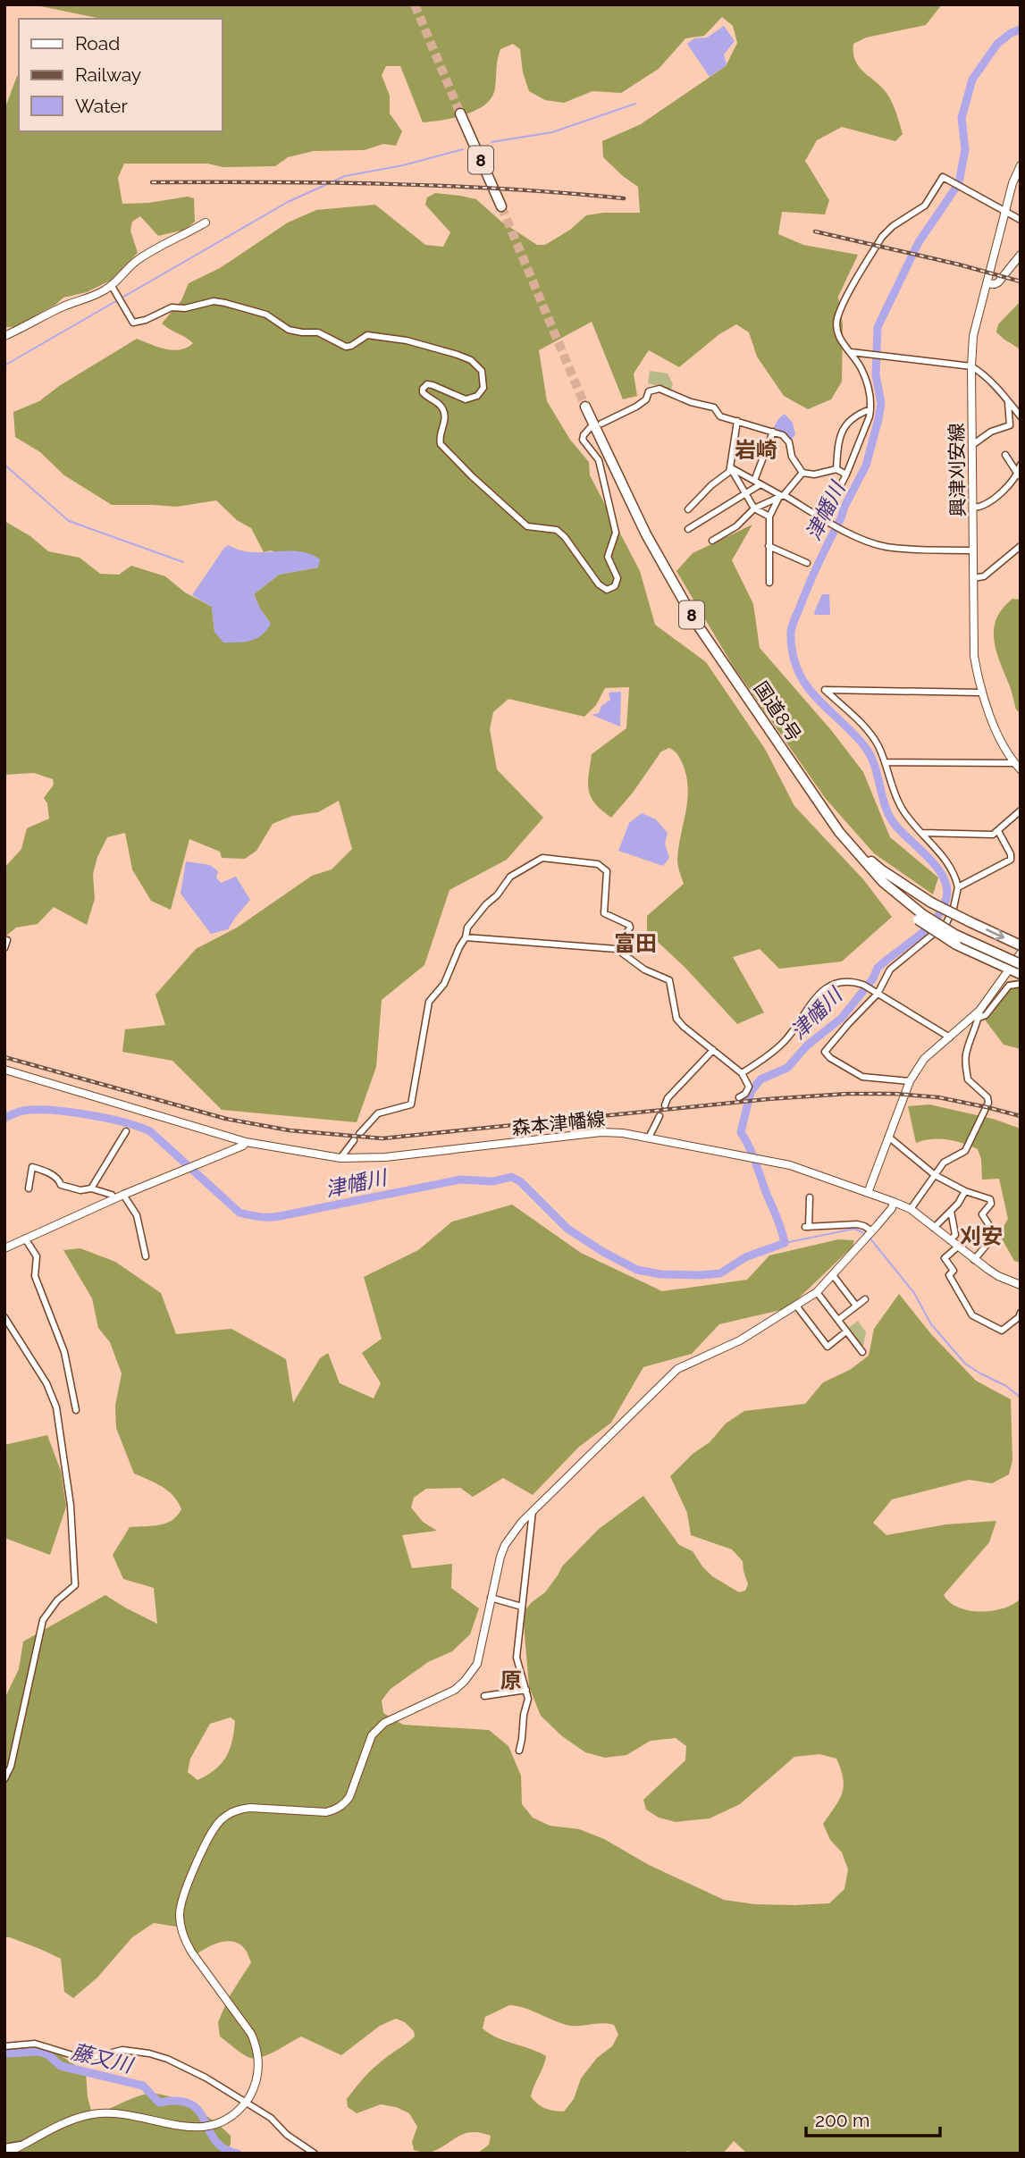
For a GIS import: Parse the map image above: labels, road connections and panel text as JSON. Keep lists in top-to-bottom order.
{
  "streets": {
    "highway": ["8", "国道8号"],
    "street": ["興津刈安線", "森本津幡線"]
  },
  "crossings": [
    ["8", "国道8号"]
  ],
  "districts": [
    "岩崎",
    "富田",
    "刈安",
    "原"
  ],
  "water": ["津幡川", "藤又川"],
  "legend": ["Road", "Railway", "Water"],
  "scale_bar": "200 m"
}
